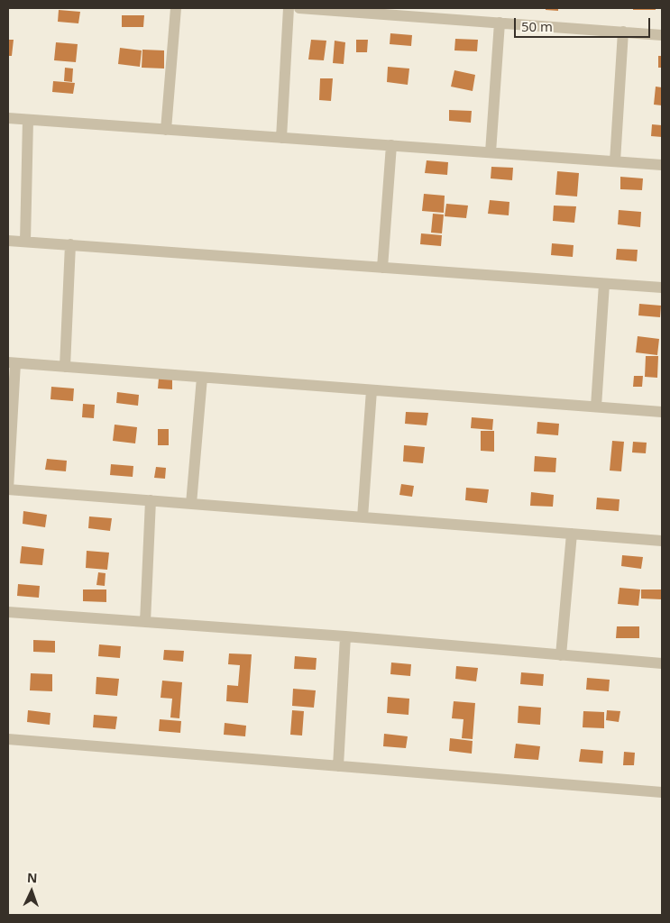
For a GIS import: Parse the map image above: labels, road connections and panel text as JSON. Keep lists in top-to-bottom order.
{
  "scale_bar": "50 m",
  "north": "top"
}
